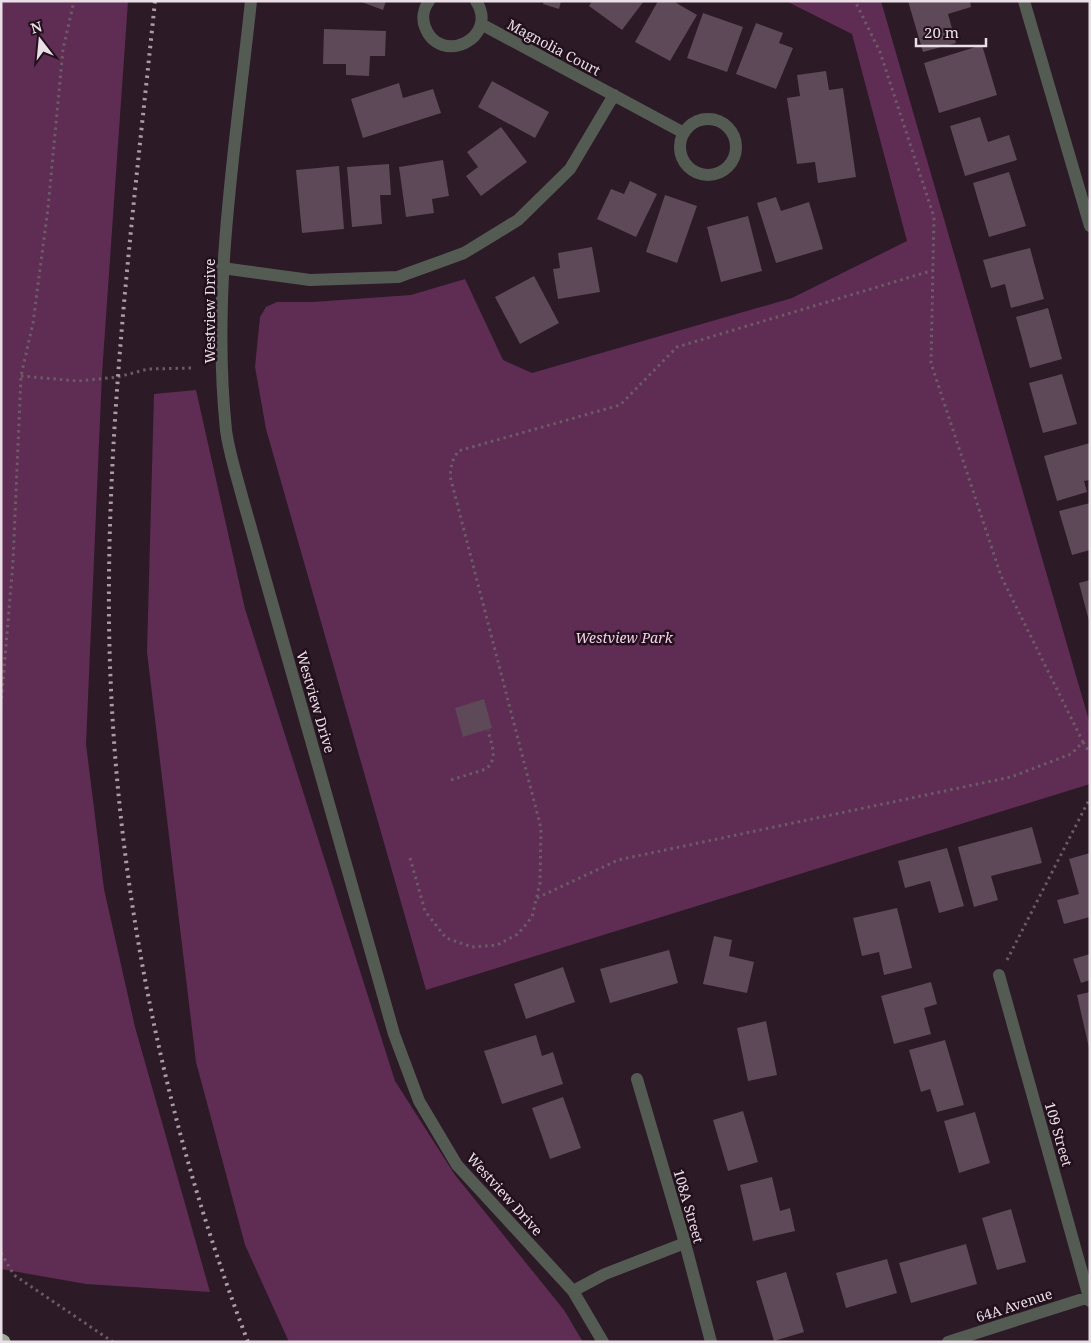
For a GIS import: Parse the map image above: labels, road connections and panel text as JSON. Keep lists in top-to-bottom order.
{
  "streets": {
    "street": [
      "Magnolia Court",
      "Westview Drive",
      "109 Street",
      "108A Street",
      "64A Avenue"
    ]
  },
  "crossings": [
    ["109 Street", "64A Avenue"]
  ],
  "parks": ["Westview Park"],
  "scale_bar": "20 m",
  "north": "top"
}
